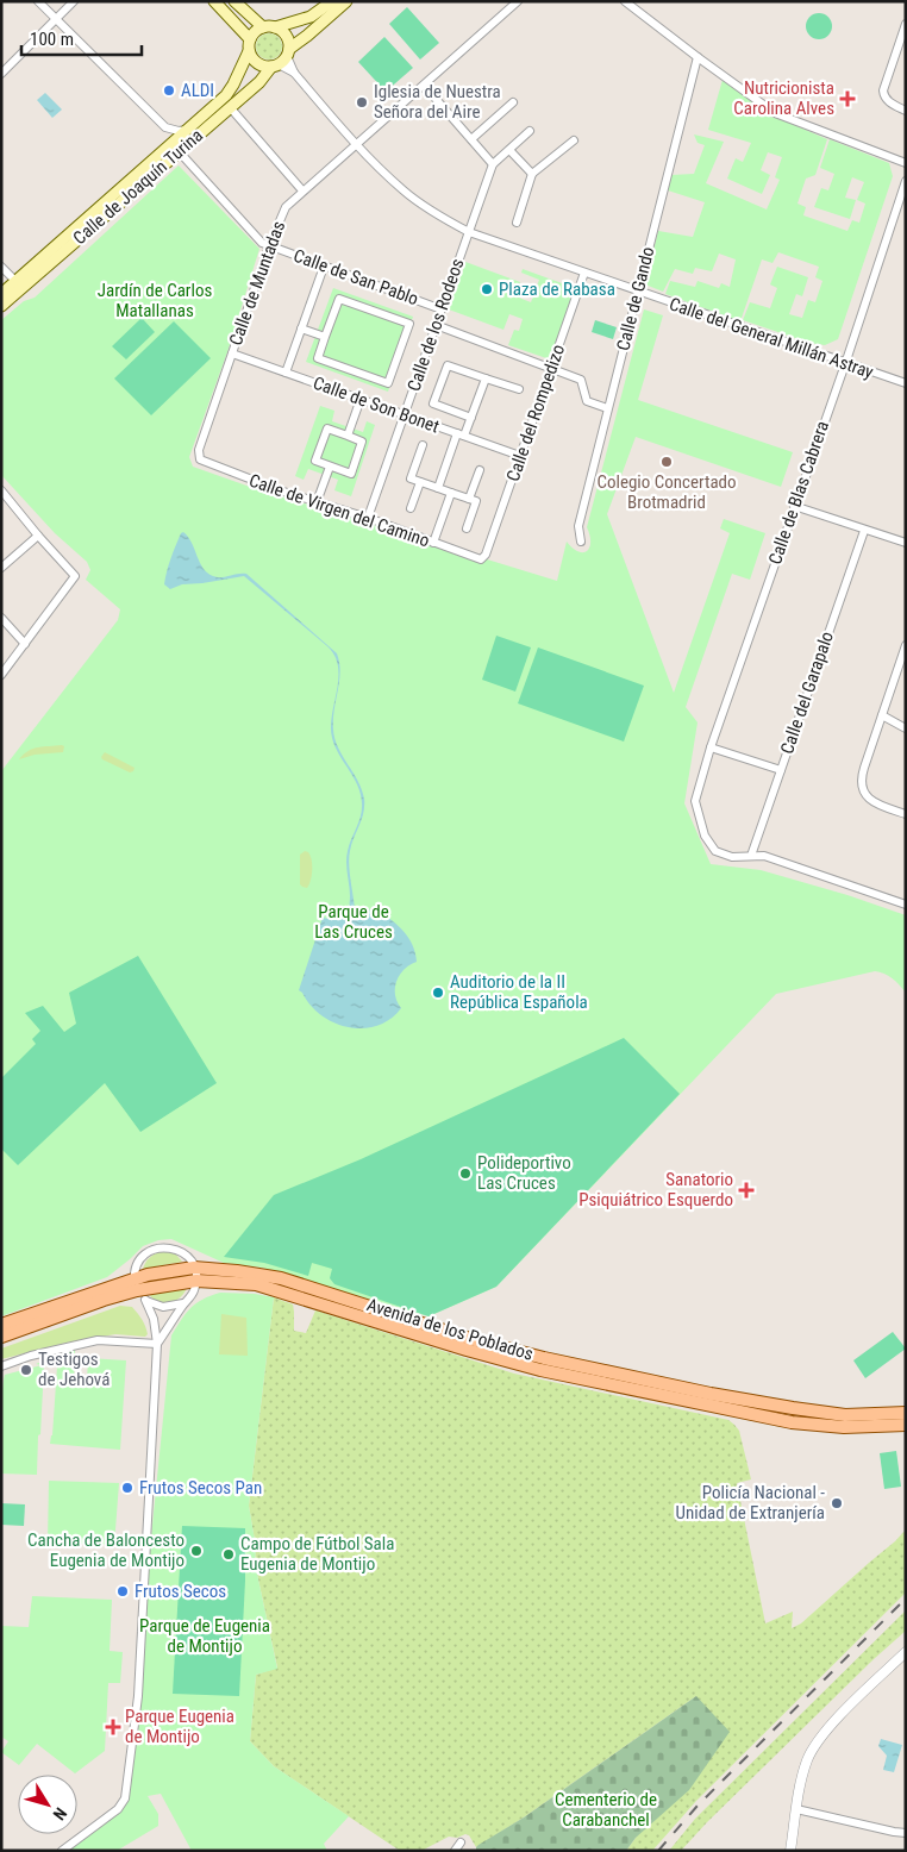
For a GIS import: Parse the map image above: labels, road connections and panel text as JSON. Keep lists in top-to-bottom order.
{
  "streets": {
    "main road": ["Calle de Joaquín Turina", "Avenida de los Poblados"],
    "street": [
      "Calle de San Pablo",
      "Calle de Muntadas",
      "Calle de Gando",
      "Calle de los Rodeos",
      "Calle del General Millán Astray",
      "Calle de Son Bonet",
      "Calle del Rompedizo",
      "Calle de Blas Cabrera",
      "Calle de Virgen del Camino",
      "Calle del Garapalo"
    ]
  },
  "crossings": [
    ["Calle de Joaquín Turina", "Calle del General Millán Astray"],
    ["Calle de San Pablo", "Calle de Muntadas"],
    ["Calle de San Pablo", "Calle de los Rodeos"],
    ["Calle de Muntadas", "Calle del General Millán Astray"],
    ["Calle de Muntadas", "Calle de Son Bonet"],
    ["Calle de Muntadas", "Calle de Virgen del Camino"],
    ["Calle de Gando", "Calle del General Millán Astray"],
    ["Calle de los Rodeos", "Calle del General Millán Astray"],
    ["Calle de los Rodeos", "Calle de Son Bonet"],
    ["Calle de los Rodeos", "Calle de Virgen del Camino"],
    ["Calle del General Millán Astray", "Calle del Rompedizo"],
    ["Calle del General Millán Astray", "Calle de Blas Cabrera"],
    ["Calle de Son Bonet", "Calle del Rompedizo"],
    ["Calle del Rompedizo", "Calle de Virgen del Camino"],
    ["Calle de Blas Cabrera", "Calle del Garapalo"]
  ],
  "parks": [
    "Jardín de Carlos Matallanas",
    "Parque de Las Cruces",
    "Parque de Eugenia de Montijo",
    "Cementerio de Carabanchel"
  ],
  "places": {
    "other": [
      "ALDI",
      "Iglesia de Nuestra Señora del Aire",
      "Plaza de Rabasa",
      "Colegio Concertado Brotmadrid",
      "Auditorio de la II República Española",
      "Polideportivo Las Cruces",
      "Testigos de Jehová",
      "Frutos Secos Pan",
      "Policía Nacional - Unidad de Extranjería",
      "Cancha de Baloncesto Eugenia de Montijo",
      "Campo de Fútbol Sala Eugenia de Montijo",
      "Frutos Secos"
    ],
    "health": ["Nutricionista Carolina Alves", "Sanatorio Psiquiátrico Esquerdo", "Parque Eugenia de Montijo"]
  },
  "scale_bar": "100 m",
  "north": "bottom right"
}
